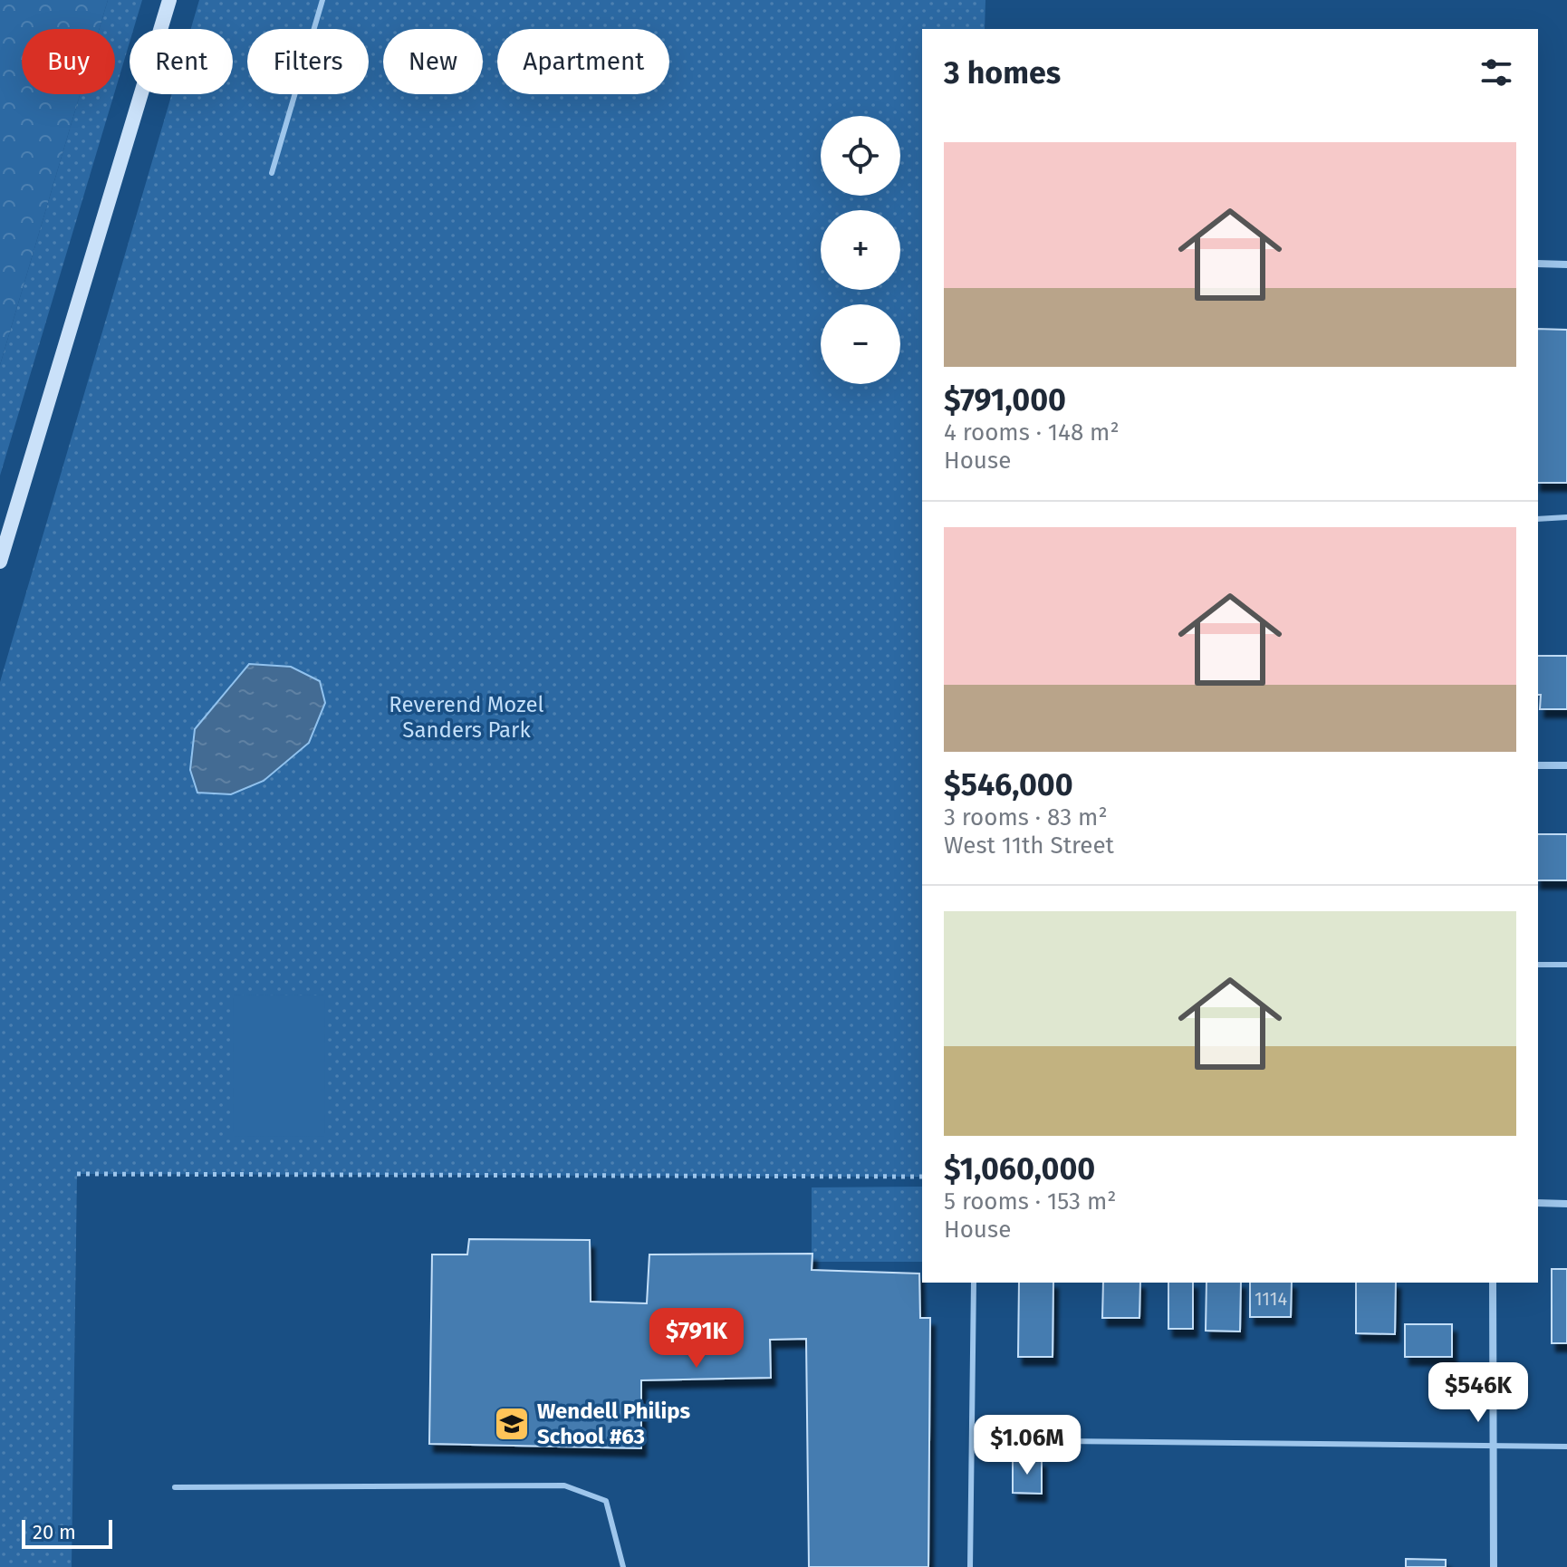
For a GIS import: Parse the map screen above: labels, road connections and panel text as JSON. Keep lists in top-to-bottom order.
{
  "parks": ["Reverend Mozel Sanders Park"],
  "places": {
    "school or university": ["Wendell Philips School #63"]
  },
  "house_numbers": ["1114"],
  "scale_bar": "20 m",
  "page": {
    "chip": [
      "Buy",
      "Rent",
      "Filters",
      "New",
      "Apartment"
    ],
    "heading": "3 homes",
    "map_buttons": ["+", "−"],
    "list": [
      {
        "name": "$791,000",
        "note": "4 rooms · 148 m² · House"
      },
      {
        "name": "$546,000",
        "note": "3 rooms · 83 m² · West 11th Street"
      },
      {
        "name": "$1,060,000",
        "note": "5 rooms · 153 m² · House"
      }
    ],
    "price": ["$791K", "$546K", "$1.06M"],
    "scale": "20 m"
  }
}
